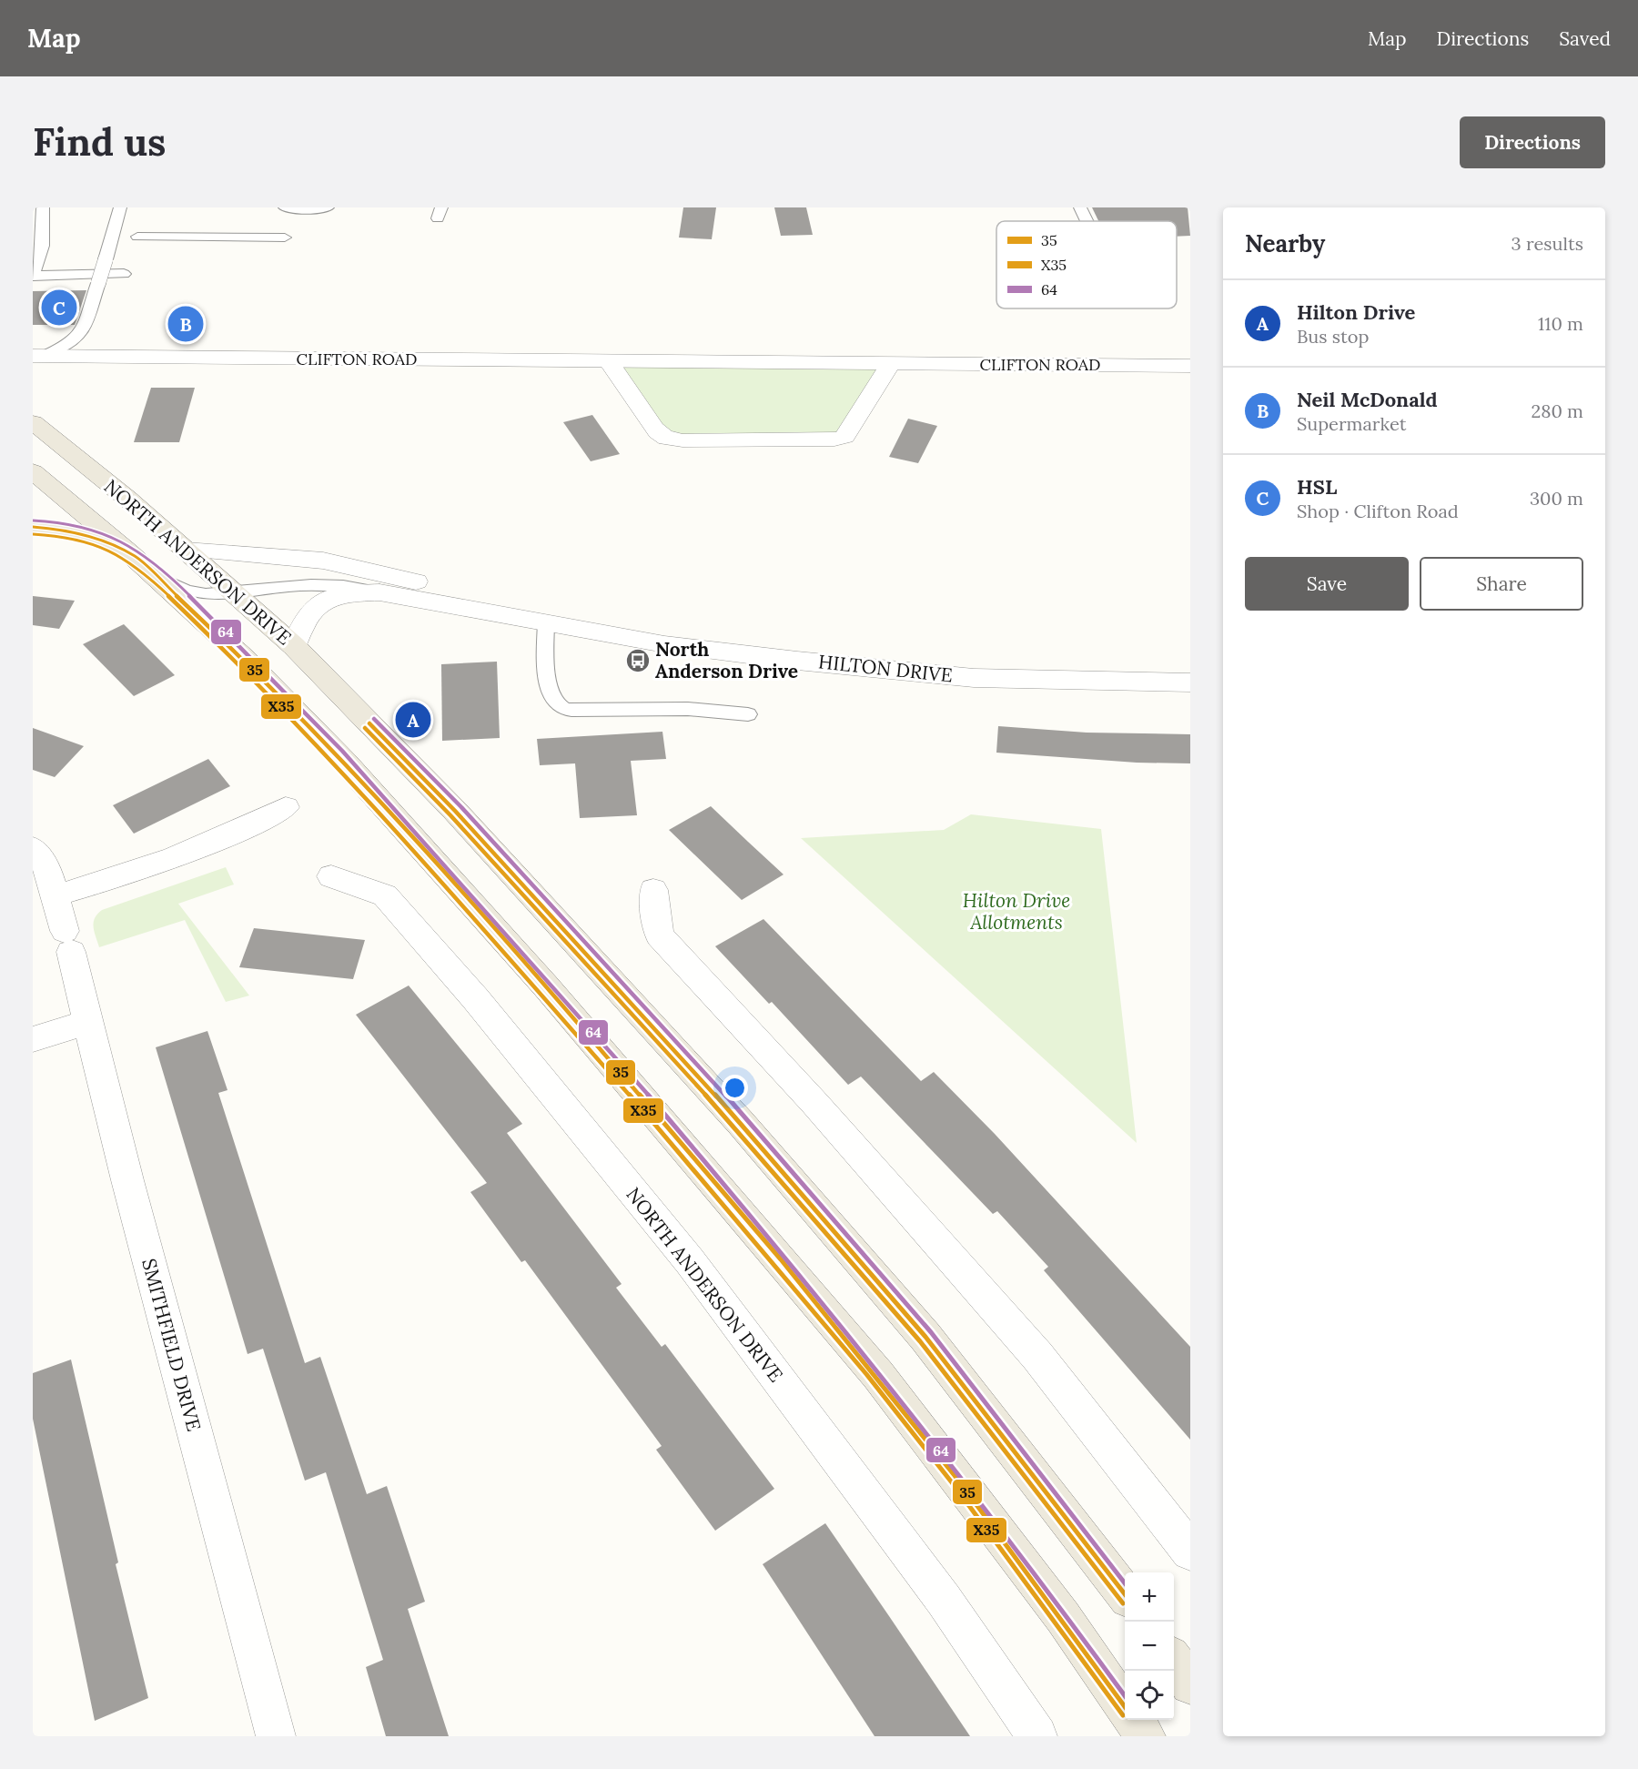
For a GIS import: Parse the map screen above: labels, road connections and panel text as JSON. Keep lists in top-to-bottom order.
{
  "streets": {
    "main road": ["NORTH ANDERSON DRIVE"],
    "street": ["CLIFTON ROAD", "HILTON DRIVE", "SMITHFIELD DRIVE"]
  },
  "crossings": [
    ["NORTH ANDERSON DRIVE", "HILTON DRIVE"]
  ],
  "parks": ["Hilton Drive Allotments"],
  "places": {
    "bus stop": ["North Anderson Drive"]
  },
  "lines": ["transit line 64", "transit line 35", "transit line X35"],
  "legend": ["35", "X35", "64"],
  "page": {
    "header": "Map",
    "nav": ["Map", "Directions", "Saved"],
    "buttons": [
      "Directions",
      ["Save", "Share"]
    ],
    "title": "Find us",
    "heading": ["Nearby", "3 results"],
    "list": [
      {
        "mark": "A",
        "name": "Hilton Drive",
        "note": "Bus stop",
        "value": "110 m"
      },
      {
        "mark": "B",
        "name": "Neil McDonald",
        "note": "Supermarket",
        "value": "280 m"
      },
      {
        "mark": "C",
        "name": "HSL",
        "note": "Shop · Clifton Road",
        "value": "300 m"
      }
    ],
    "pins": ["C", "B", "A"],
    "map_buttons": ["+", "−"]
  }
}
